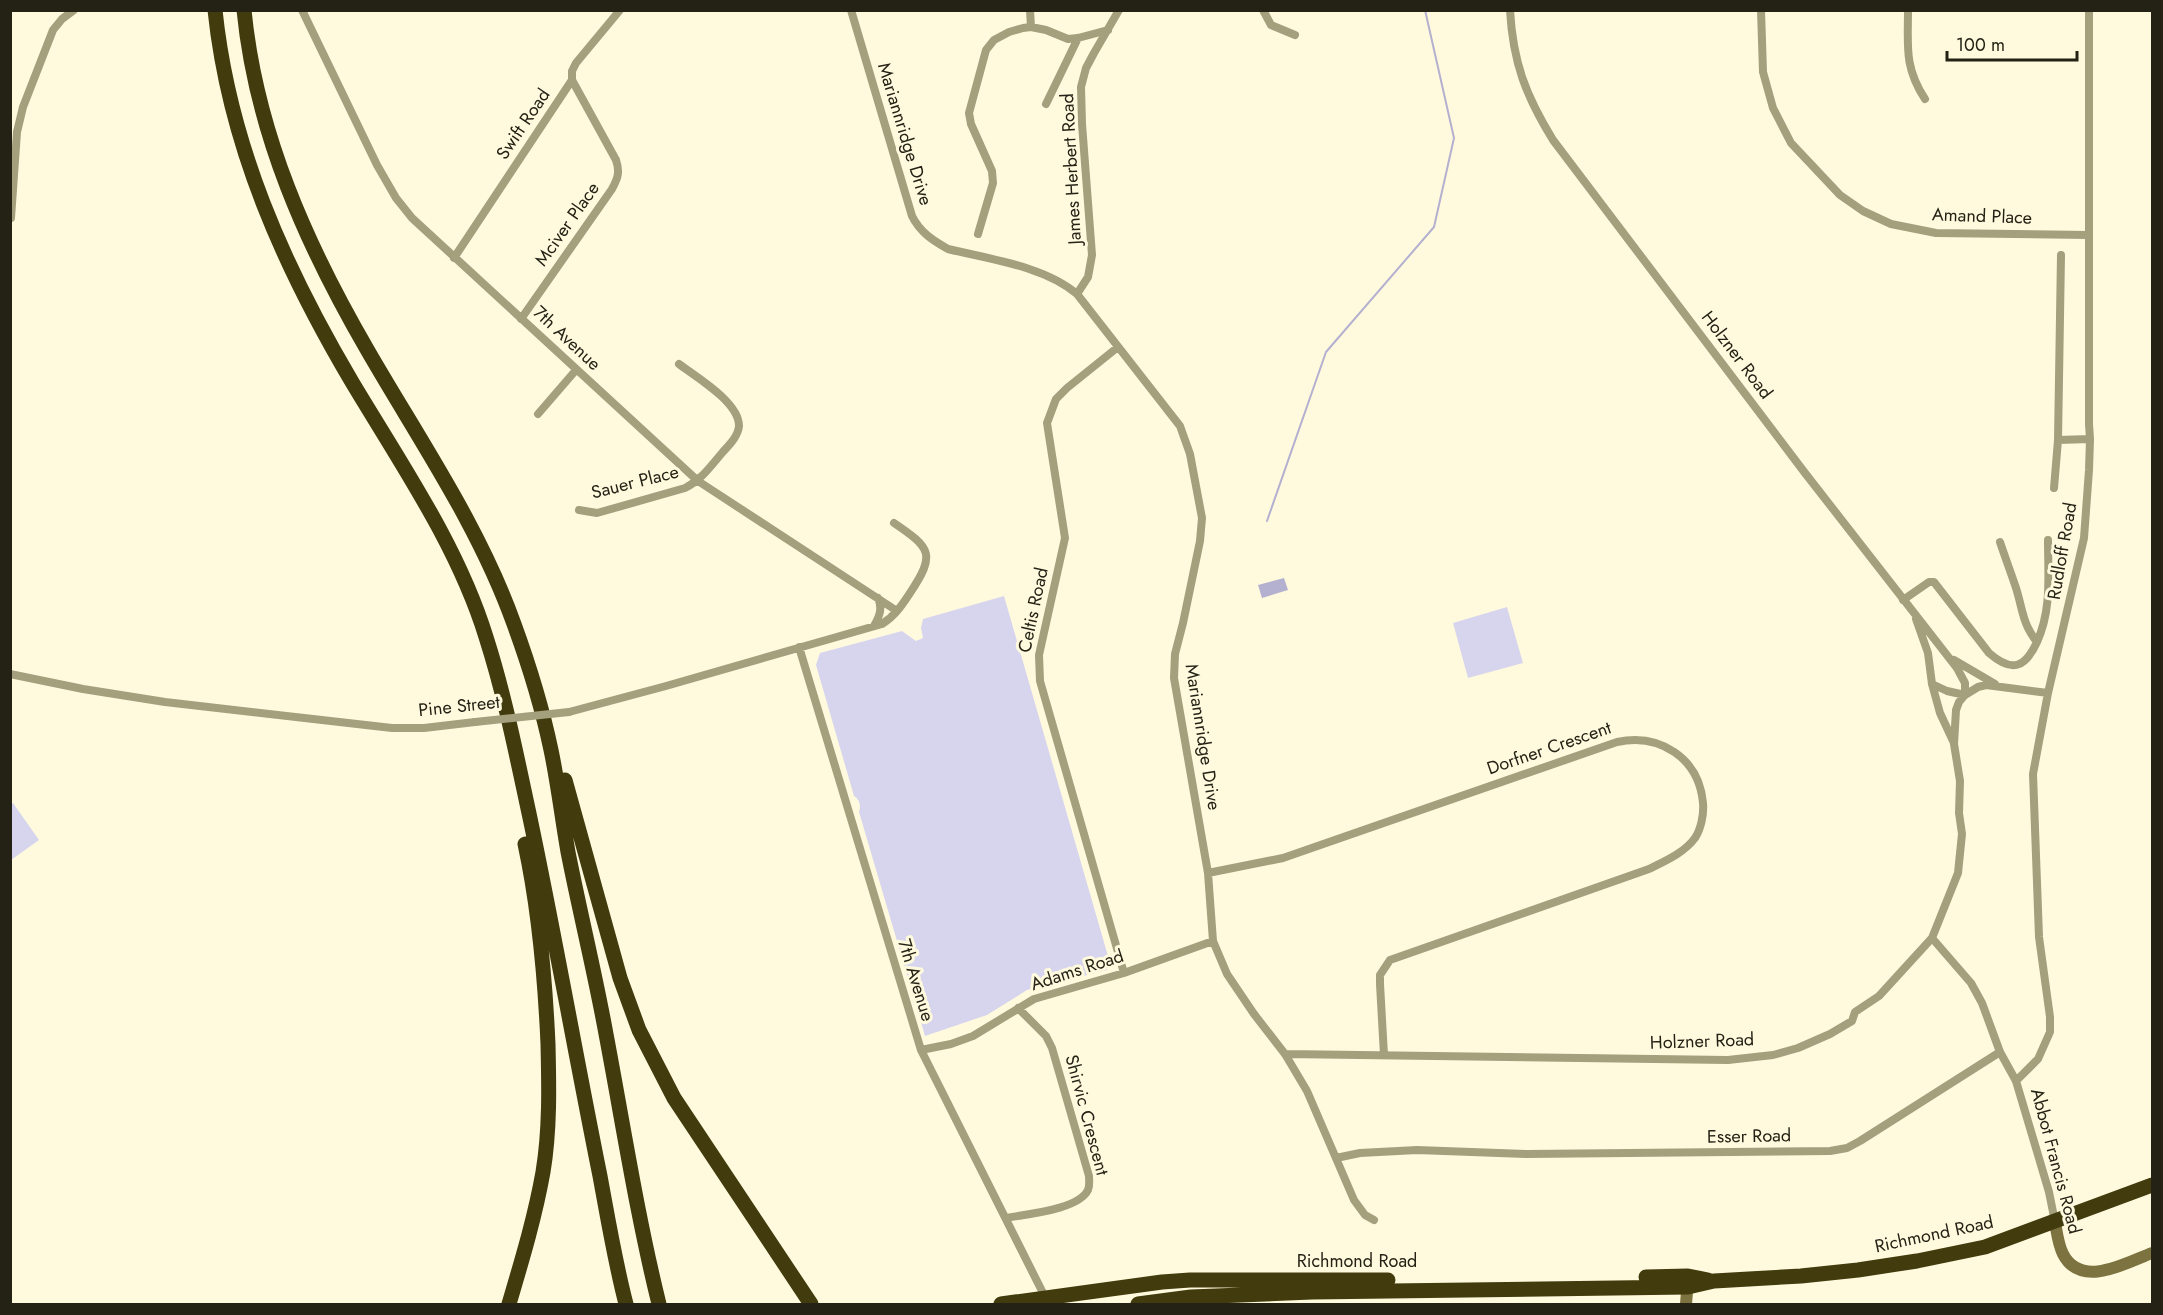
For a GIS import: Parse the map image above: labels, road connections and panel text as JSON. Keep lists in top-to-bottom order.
{
  "streets": {
    "highway": ["Richmond Road"],
    "street": [
      "Swift Road",
      "Mariannridge Drive",
      "James Herbert Road",
      "Amand Place",
      "Mciver Place",
      "7th Avenue",
      "Holzner Road",
      "Sauer Place",
      "Rudloff Road",
      "Celtis Road",
      "Pine Street",
      "Dorfner Crescent",
      "Adams Road",
      "Shirvic Crescent",
      "Esser Road",
      "Abbot Francis Road"
    ]
  },
  "crossings": [
    ["Swift Road", "Mciver Place"],
    ["Swift Road", "7th Avenue"],
    ["Mariannridge Drive", "James Herbert Road"],
    ["Mariannridge Drive", "Holzner Road"],
    ["Mariannridge Drive", "Celtis Road"],
    ["Mariannridge Drive", "Dorfner Crescent"],
    ["Mariannridge Drive", "Adams Road"],
    ["Mariannridge Drive", "Esser Road"],
    ["Amand Place", "Rudloff Road"],
    ["Mciver Place", "7th Avenue"],
    ["7th Avenue", "Sauer Place"],
    ["7th Avenue", "Pine Street"],
    ["7th Avenue", "Adams Road"],
    ["7th Avenue", "Shirvic Crescent"],
    ["7th Avenue", "Richmond Road"],
    ["Holzner Road", "Dorfner Crescent"],
    ["Rudloff Road", "Abbot Francis Road"],
    ["Celtis Road", "Adams Road"],
    ["Adams Road", "Shirvic Crescent"],
    ["Esser Road", "Abbot Francis Road"],
    ["Abbot Francis Road", "Richmond Road"]
  ],
  "scale_bar": "100 m"
}
